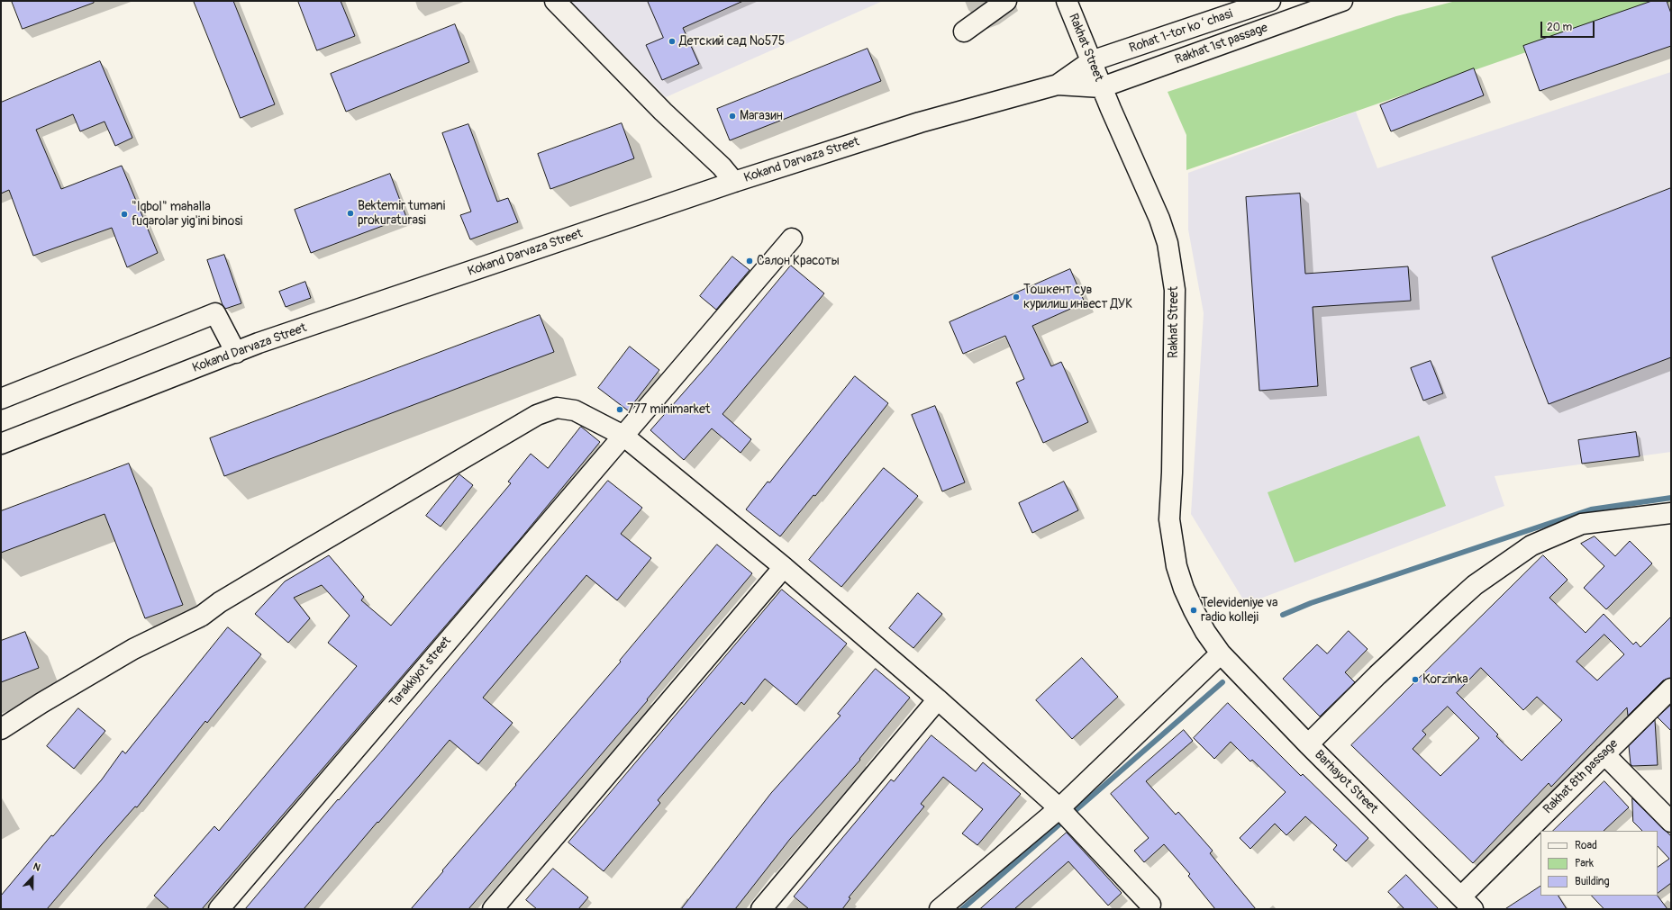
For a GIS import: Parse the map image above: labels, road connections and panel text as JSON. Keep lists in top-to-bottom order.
{
  "streets": {
    "street": [
      "Rohat 1-tor koʻchasi",
      "Rakhat 1st passage",
      "Rakhat Street",
      "Kokand Darvaza Street",
      "Tarakkiyot street",
      "Rakhat 8th passage",
      "Barhayot Street"
    ]
  },
  "crossings": [
    ["Rohat 1-tor koʻchasi", "Rakhat Street"],
    ["Rohat 1-tor koʻchasi", "Kokand Darvaza Street"],
    ["Rakhat 1st passage", "Rakhat Street"],
    ["Rakhat 1st passage", "Kokand Darvaza Street"],
    ["Rakhat Street", "Kokand Darvaza Street"],
    ["Rakhat Street", "Barhayot Street"],
    ["Rakhat 8th passage", "Barhayot Street"]
  ],
  "places": [
    "Детский сад №575",
    "Магазин",
    "Bektemir tumani prokuraturasi",
    "\"Iqbol\" mahalla fuqarolar yig'ini binosi",
    "Салон Красоты",
    "Тошкент сув курилиш инвест ДУК",
    "777 minimarket",
    "Televideniye va radio kolleji",
    "Korzinka"
  ],
  "legend": ["Road", "Park", "Building"],
  "scale_bar": "20 m",
  "north": "top"
}
